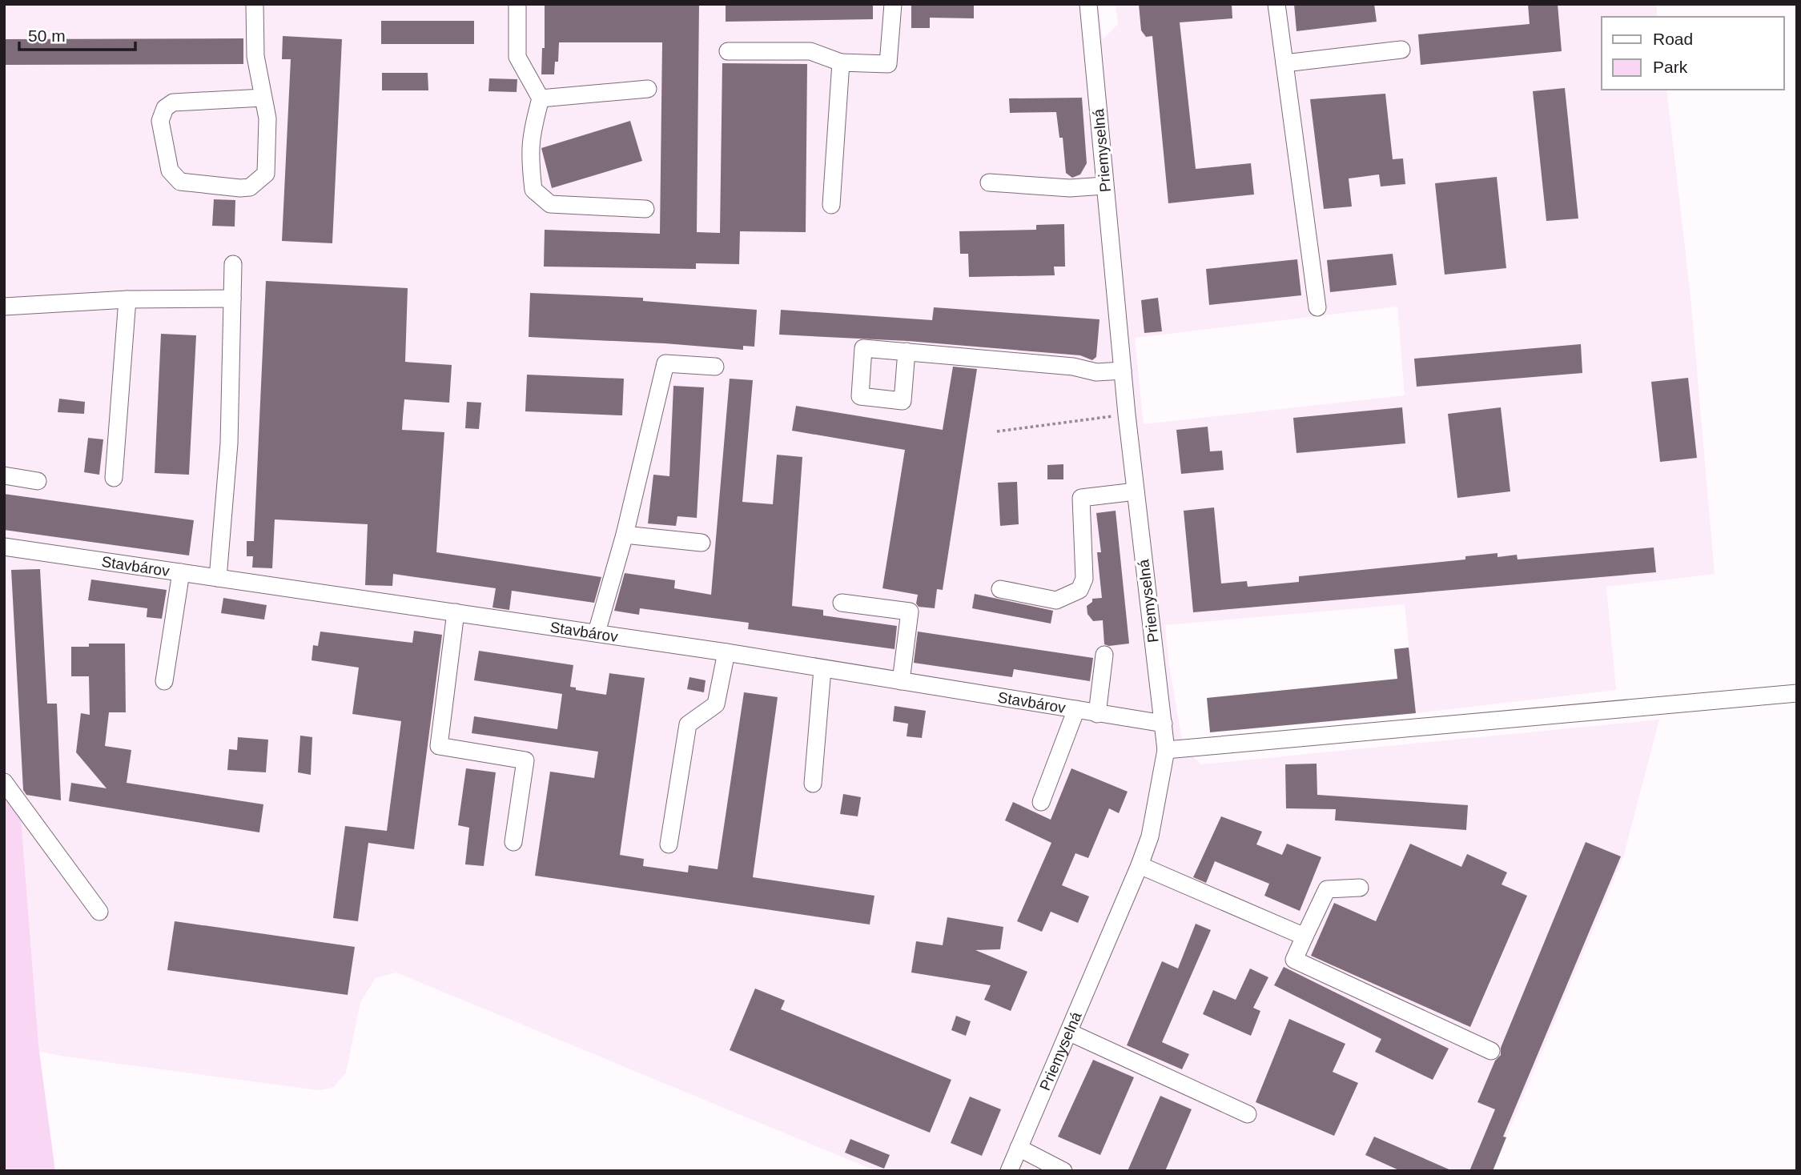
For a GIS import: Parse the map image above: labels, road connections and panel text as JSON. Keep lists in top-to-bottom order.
{
  "streets": {
    "lane": ["Priemyselná", "Stavbárov"]
  },
  "crossings": [
    ["Priemyselná", "Stavbárov"]
  ],
  "legend": ["Road", "Park"],
  "scale_bar": "50 m"
}
